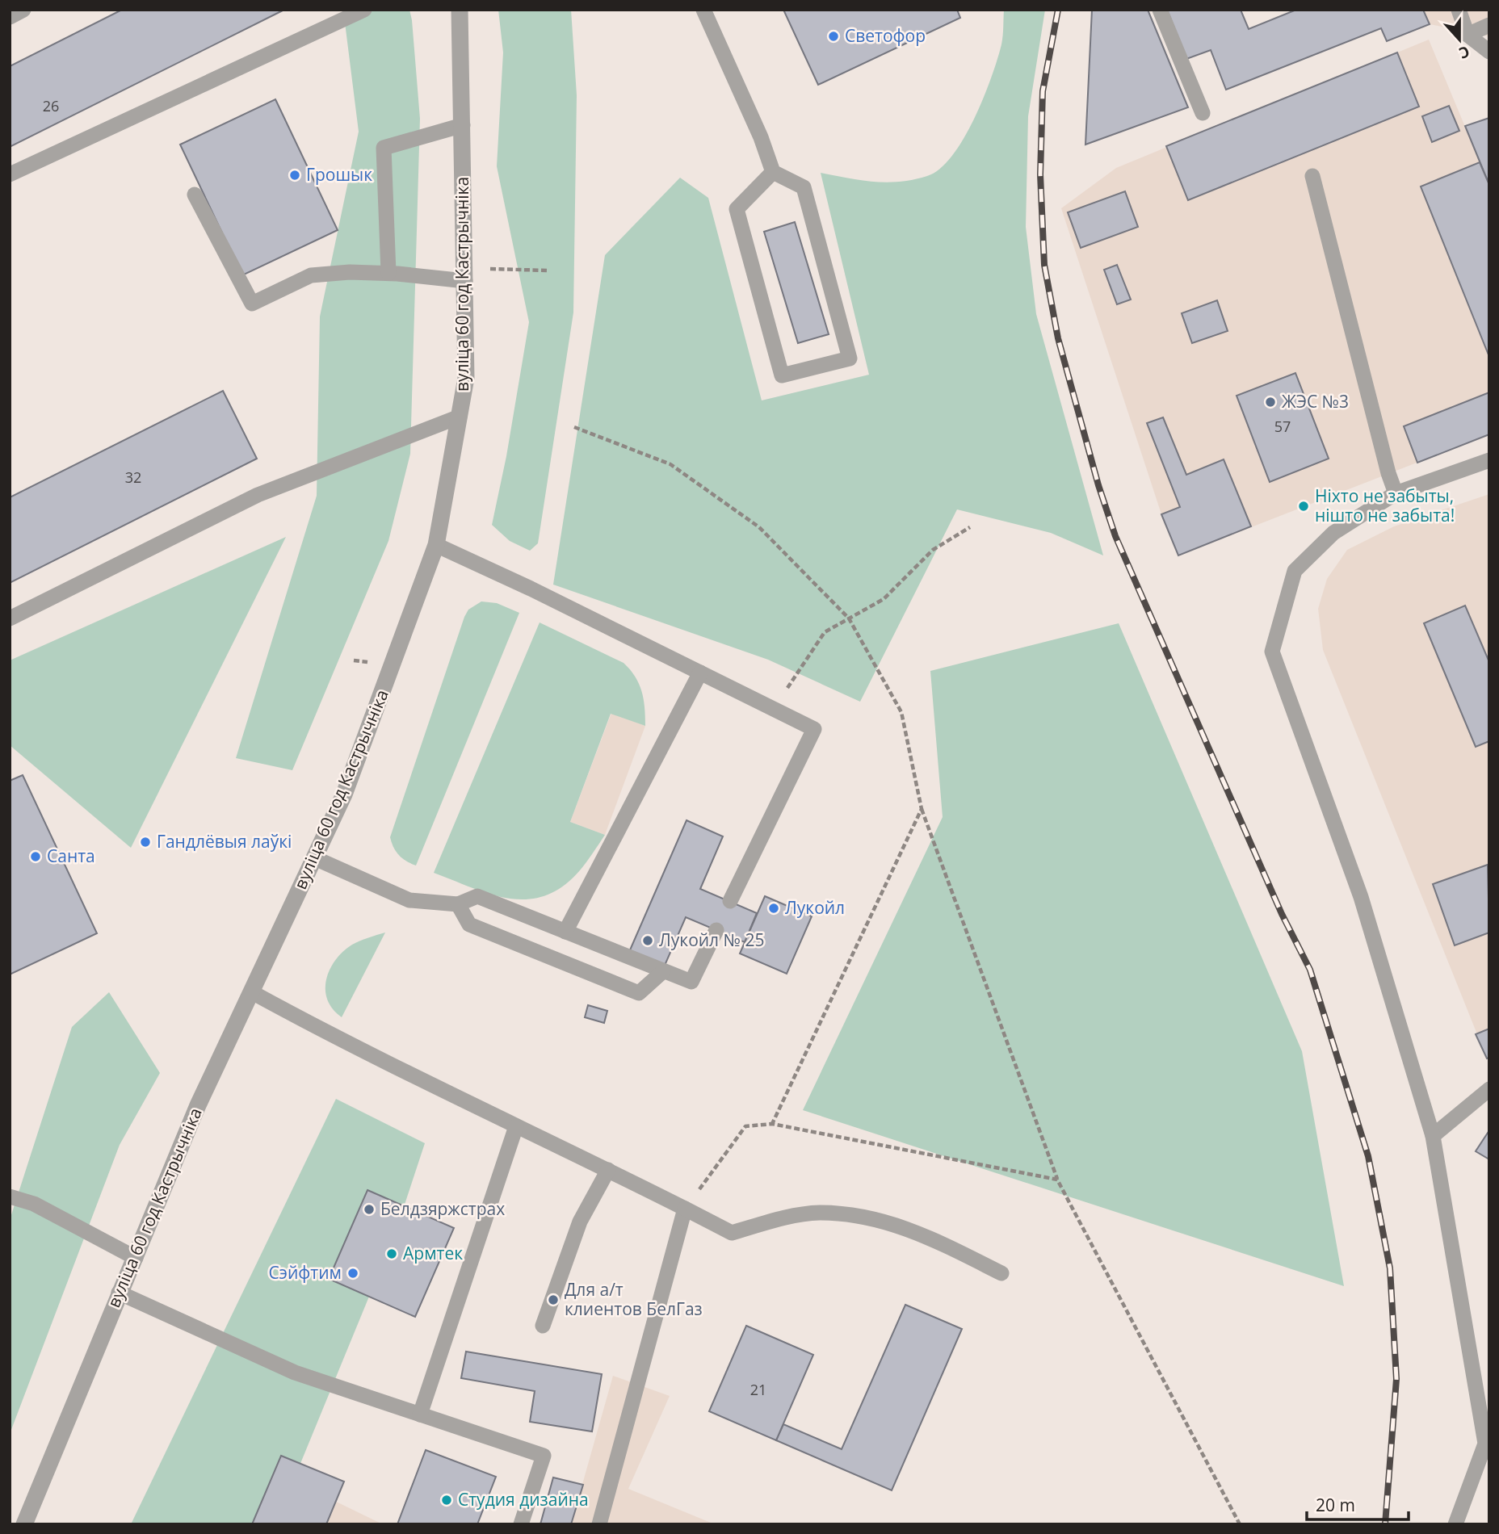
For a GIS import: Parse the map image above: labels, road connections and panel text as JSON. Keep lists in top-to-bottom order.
{
  "streets": {
    "street": ["вуліца 60 год Кастрычніка"]
  },
  "places": [
    "Светофор",
    "Грошык",
    "ЖЭС №3",
    "Ніхто не забыты, нішто не забыта!",
    "Гандлёвыя лаўкі",
    "Санта",
    "Лукойл",
    "Лукойл № 25",
    "Белдзяржстрах",
    "Армтек",
    "Сэйфтим",
    "Для а/т клиентов БелГаз",
    "Студия дизайна"
  ],
  "house_numbers": [
    "26",
    "57",
    "32",
    "21"
  ],
  "scale_bar": "20 m",
  "north": "bottom"
}
